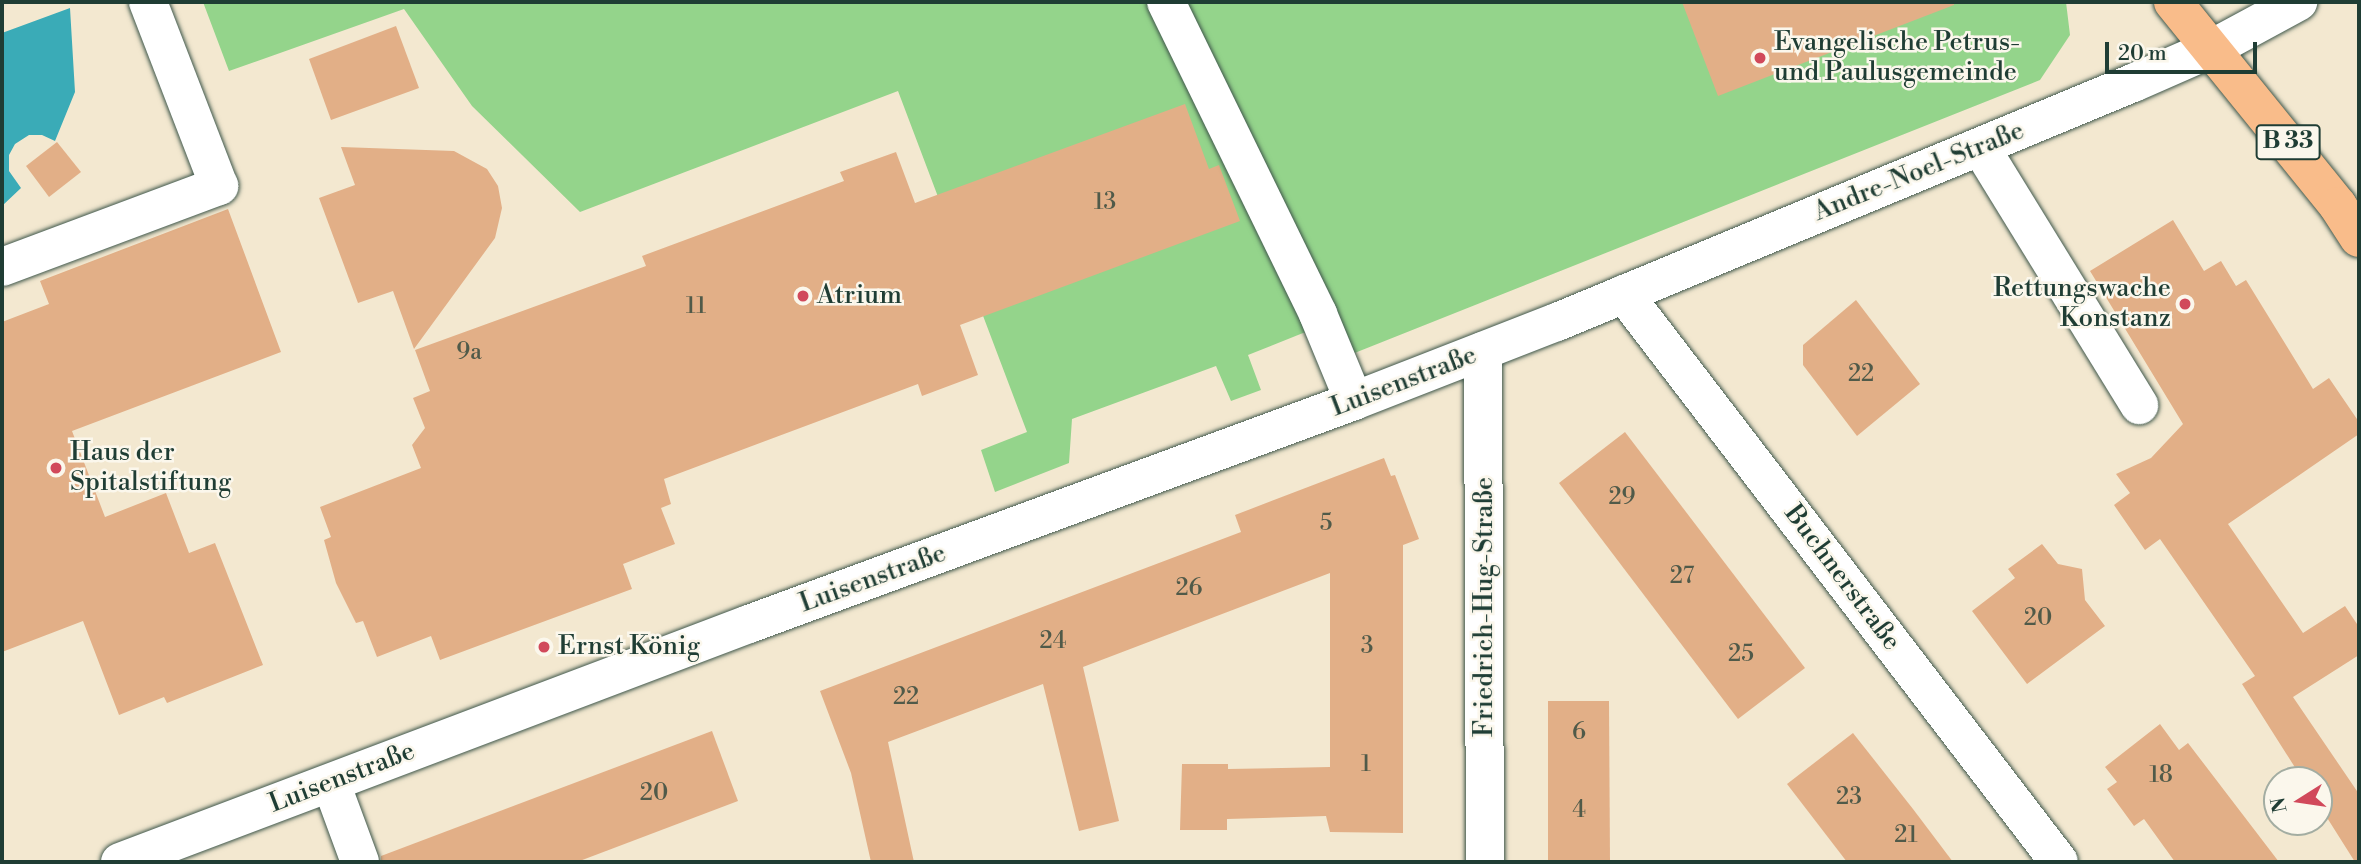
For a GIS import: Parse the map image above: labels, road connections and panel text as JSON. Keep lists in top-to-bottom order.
{
  "streets": {
    "main road": ["B 33"],
    "street": [
      "Andre-Noel-Straße",
      "Luisenstraße",
      "Buchnerstraße",
      "Friedrich-Hug-Straße"
    ]
  },
  "crossings": [
    ["B 33", "Andre-Noel-Straße"],
    ["Andre-Noel-Straße", "Luisenstraße"],
    ["Andre-Noel-Straße", "Buchnerstraße"],
    ["Luisenstraße", "Buchnerstraße"],
    ["Luisenstraße", "Friedrich-Hug-Straße"]
  ],
  "places": [
    "Evangelische Petrus- und Paulusgemeinde",
    "Atrium",
    "Rettungswache Konstanz",
    "Haus der Spitalstiftung",
    "Ernst König"
  ],
  "house_numbers": [
    "13",
    "11",
    "9a",
    "22",
    "29",
    "5",
    "27",
    "26",
    "20",
    "24",
    "3",
    "25",
    "22",
    "6",
    "1",
    "18",
    "20",
    "23",
    "4",
    "21"
  ],
  "scale_bar": "20 m",
  "north": "left"
}
